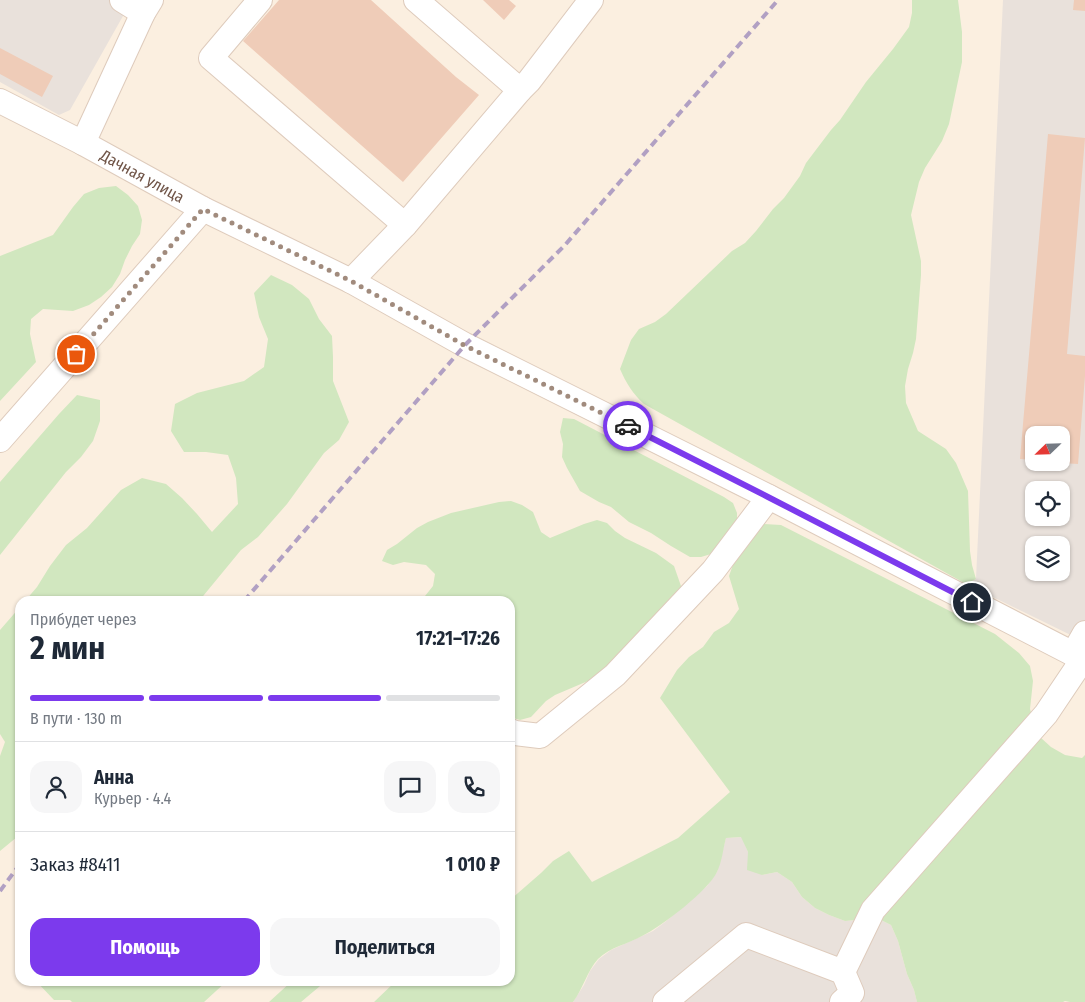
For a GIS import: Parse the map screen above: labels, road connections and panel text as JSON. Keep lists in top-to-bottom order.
{
  "streets": {
    "street": ["Дачная улица"]
  },
  "north": "bottom left",
  "page": {
    "heading": ["2 мин", "Прибудет через", "17:21–17:26"],
    "panel": [
      "Анна",
      "Курьер · 4.4",
      "Заказ #8411",
      "1 010 ₽"
    ],
    "bar": "В пути · 130 m",
    "buttons": ["Помощь", "Поделиться"]
  }
}
